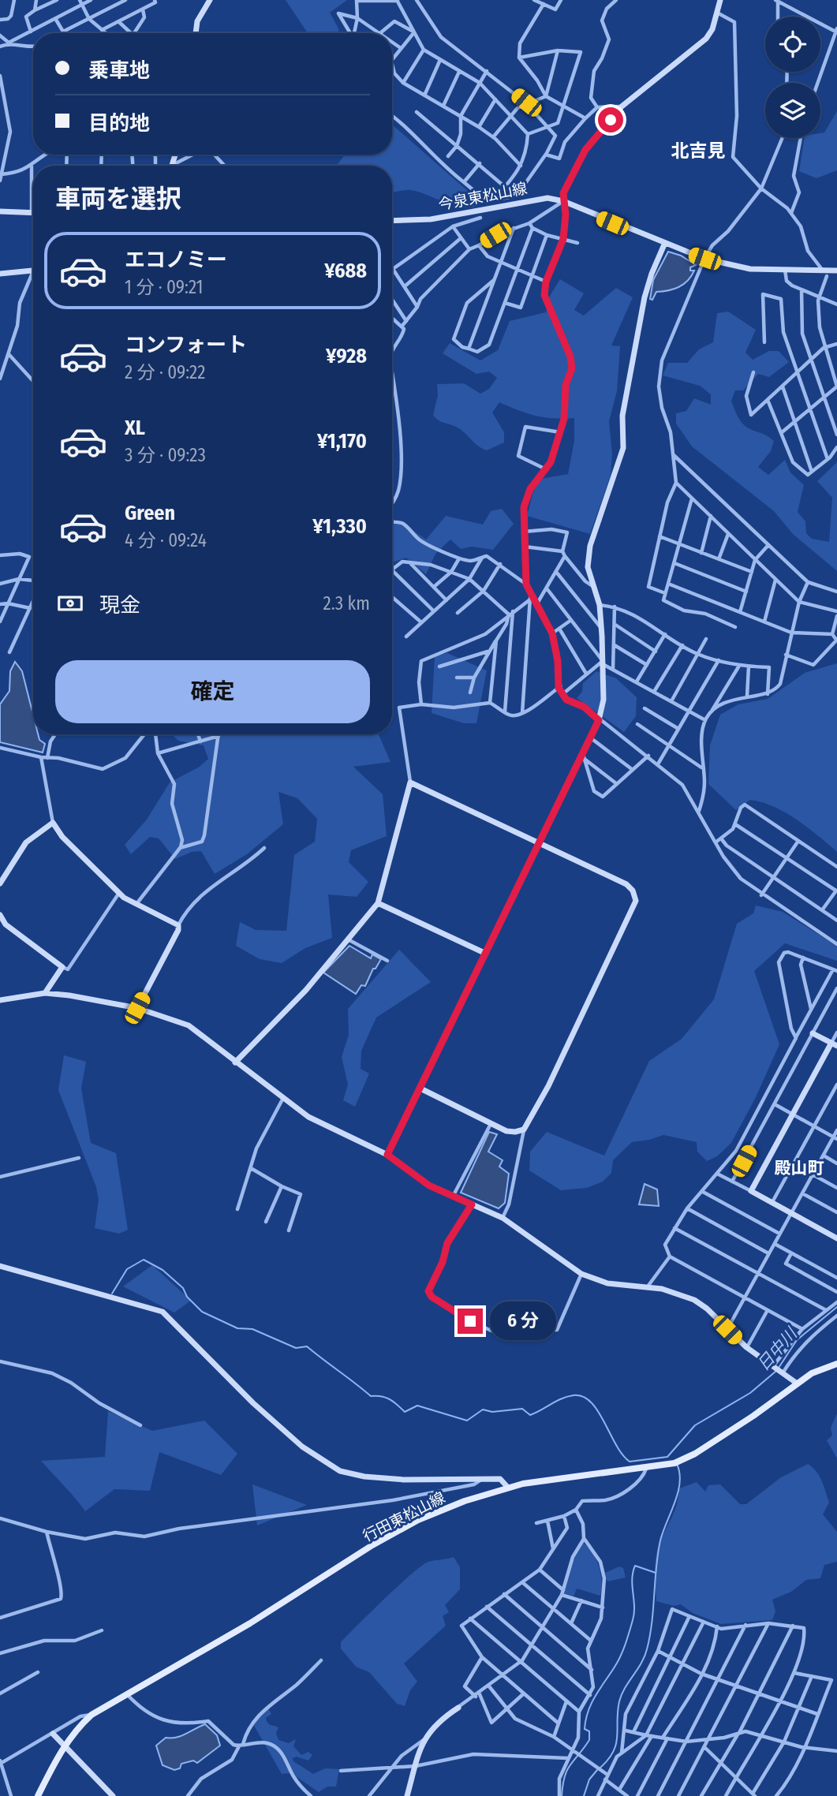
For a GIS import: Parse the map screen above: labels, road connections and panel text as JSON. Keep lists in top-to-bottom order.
{
  "streets": {
    "main road": ["行田東松山線"],
    "street": ["今泉東松山線"]
  },
  "districts": ["北吉見", "殿山町"],
  "water": ["日中川"],
  "page": {
    "banner": ["乗車地", "目的地"],
    "heading": "車両を選択",
    "list": [
      {
        "name": "エコノミー",
        "note": "1 分 · 09:21",
        "value": "¥688"
      },
      {
        "name": "コンフォート",
        "note": "2 分 · 09:22",
        "value": "¥928"
      },
      {
        "name": "XL",
        "note": "3 分 · 09:23",
        "value": "¥1,170"
      },
      {
        "name": "Green",
        "note": "4 分 · 09:24",
        "value": "¥1,330"
      }
    ],
    "pay": ["現金", "2.3 km"],
    "buttons": "確定",
    "bubble": "6 分"
  }
}
